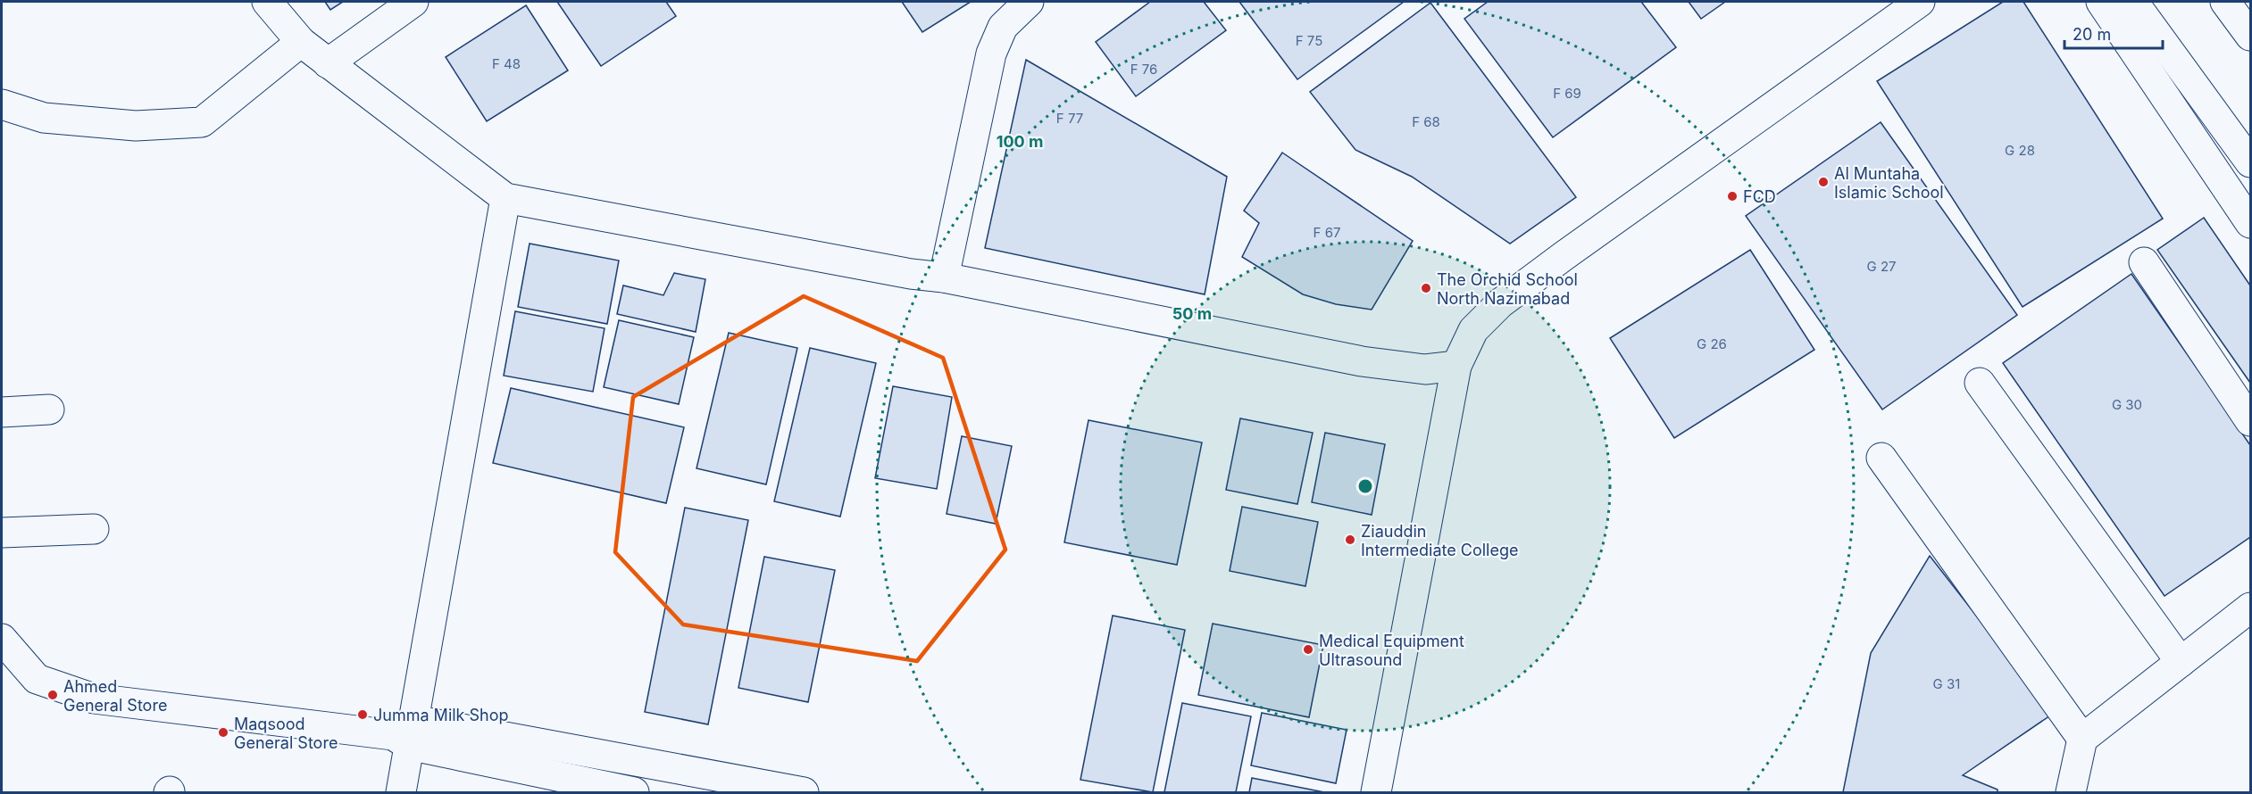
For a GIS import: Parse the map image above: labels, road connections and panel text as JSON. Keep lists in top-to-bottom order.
{
  "places": [
    "Al Muntaha Islamic School",
    "FCD",
    "The Orchid School North Nazimabad",
    "Ziauddin Intermediate College",
    "Medical Equipment Ultrasound",
    "Ahmed General Store",
    "Jumma Milk Shop",
    "Maqsood General Store"
  ],
  "house_numbers": [
    "F 75",
    "F 48",
    "F 76",
    "F 69",
    "F 77",
    "F 68",
    "G 28",
    "F 67",
    "G 27",
    "G 26",
    "G 30",
    "G 31"
  ],
  "scale_bar": "20 m",
  "rings": ["100 m", "50 m"]
}
